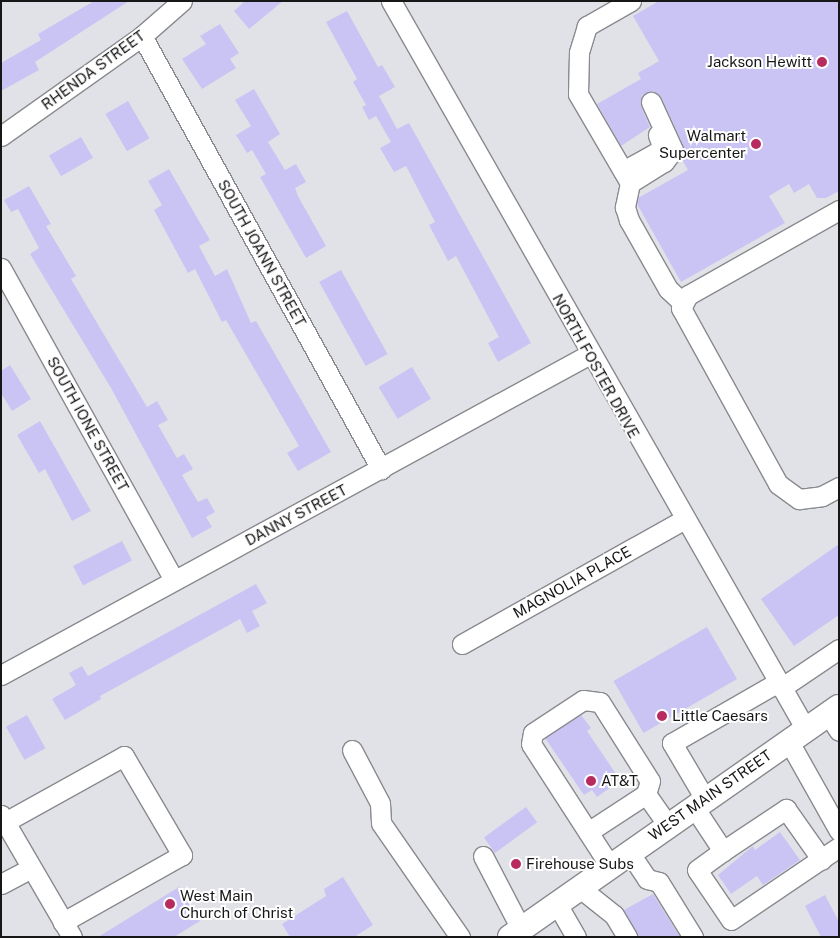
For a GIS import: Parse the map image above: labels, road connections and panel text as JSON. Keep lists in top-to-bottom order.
{
  "streets": {
    "main road": ["WEST MAIN STREET"],
    "street": [
      "RHENDA STREET",
      "SOUTH JOANN STREET",
      "NORTH FOSTER DRIVE",
      "SOUTH IONE STREET",
      "DANNY STREET",
      "MAGNOLIA PLACE"
    ]
  },
  "crossings": [
    ["RHENDA STREET", "SOUTH JOANN STREET"],
    ["SOUTH JOANN STREET", "DANNY STREET"],
    ["NORTH FOSTER DRIVE", "DANNY STREET"],
    ["NORTH FOSTER DRIVE", "MAGNOLIA PLACE"],
    ["NORTH FOSTER DRIVE", "WEST MAIN STREET"],
    ["SOUTH IONE STREET", "DANNY STREET"]
  ],
  "places": [
    "Jackson Hewitt",
    "Walmart Supercenter",
    "Little Caesars",
    "AT&T",
    "Firehouse Subs",
    "West Main Church of Christ"
  ]
}
